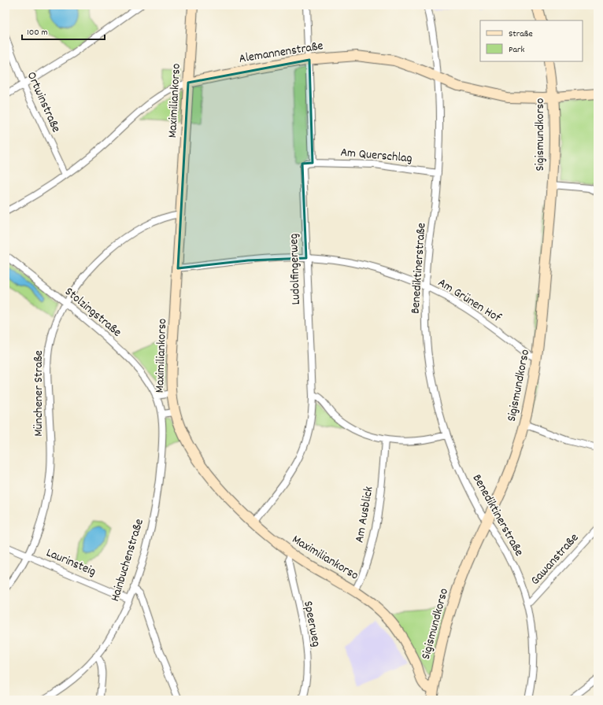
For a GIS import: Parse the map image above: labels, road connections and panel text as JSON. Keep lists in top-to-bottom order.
{
  "streets": {
    "street": [
      "Alemannenstraße",
      "Maximiliankorso",
      "Ortwinstraße",
      "Sigismundkorso",
      "Am Querschlag",
      "Benediktinerstraße",
      "Ludolfingerweg",
      "Am Grünen Hof",
      "Stolzingstraße",
      "Münchener Straße",
      "Am Ausblick",
      "Gawanstraße",
      "Hainbuchenstraße",
      "Laurinsteig",
      "Speerweg"
    ]
  },
  "crossings": [
    ["Alemannenstraße", "Maximiliankorso"],
    ["Alemannenstraße", "Ortwinstraße"],
    ["Alemannenstraße", "Sigismundkorso"],
    ["Alemannenstraße", "Benediktinerstraße"],
    ["Maximiliankorso", "Sigismundkorso"],
    ["Maximiliankorso", "Ludolfingerweg"],
    ["Maximiliankorso", "Am Grünen Hof"],
    ["Maximiliankorso", "Münchener Straße"],
    ["Maximiliankorso", "Am Ausblick"],
    ["Maximiliankorso", "Speerweg"],
    ["Sigismundkorso", "Benediktinerstraße"],
    ["Sigismundkorso", "Am Grünen Hof"],
    ["Am Querschlag", "Benediktinerstraße"],
    ["Am Querschlag", "Ludolfingerweg"],
    ["Benediktinerstraße", "Am Grünen Hof"],
    ["Benediktinerstraße", "Gawanstraße"],
    ["Ludolfingerweg", "Am Grünen Hof"],
    ["Stolzingstraße", "Münchener Straße"],
    ["Stolzingstraße", "Hainbuchenstraße"],
    ["Münchener Straße", "Laurinsteig"],
    ["Hainbuchenstraße", "Laurinsteig"]
  ],
  "legend": ["Straße", "Park"],
  "scale_bar": "100 m"
}
